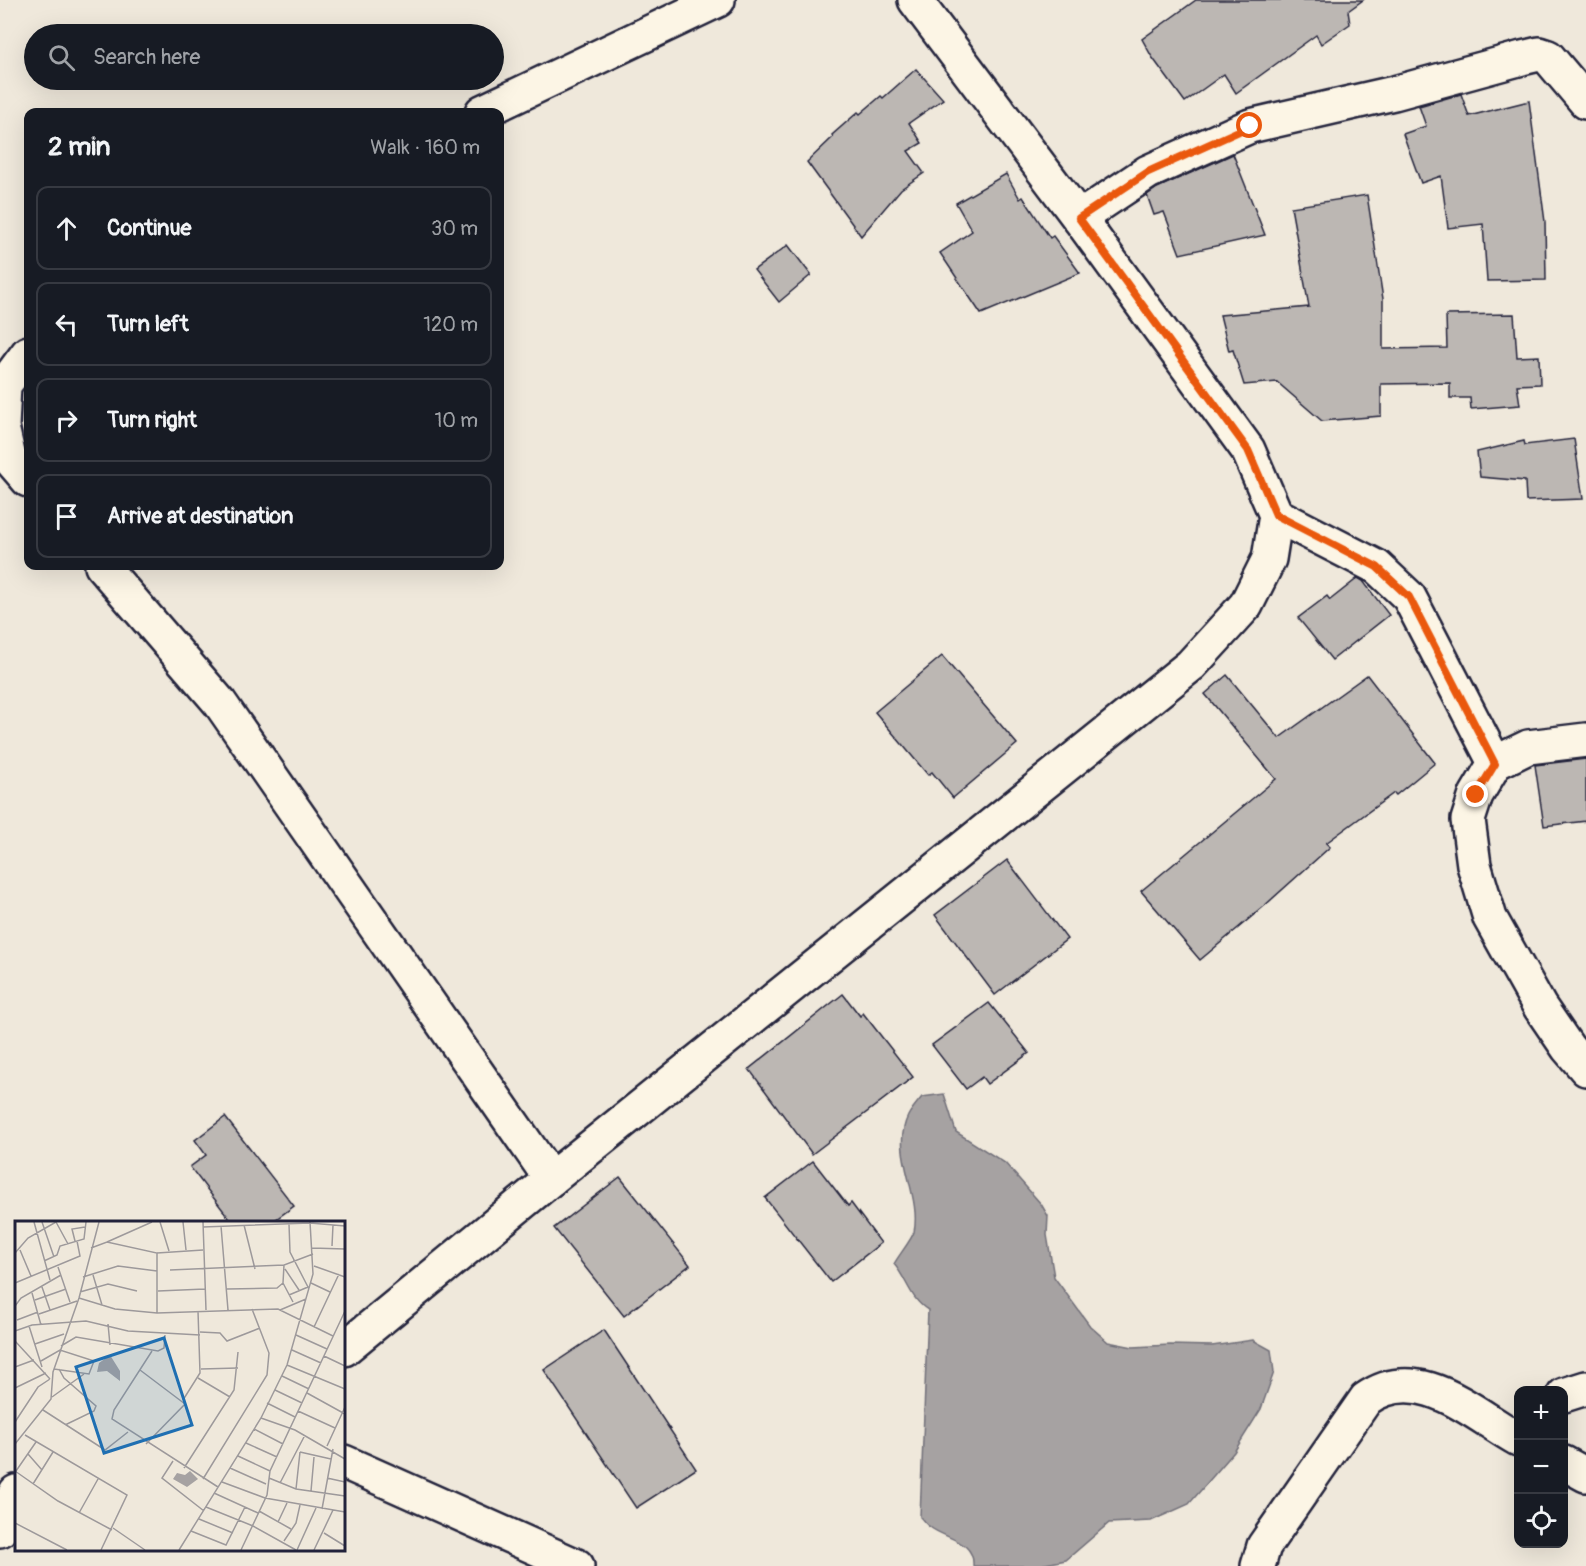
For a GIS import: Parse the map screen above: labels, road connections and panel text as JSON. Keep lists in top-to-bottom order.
{
  "page": {
    "search": "Search here",
    "heading": ["2 min", "Walk · 160 m"],
    "list": [
      ["Continue", "30 m"],
      ["Turn left", "120 m"],
      ["Turn right", "10 m"],
      "Arrive at destination"
    ],
    "map_buttons": ["+", "−"]
  }
}
